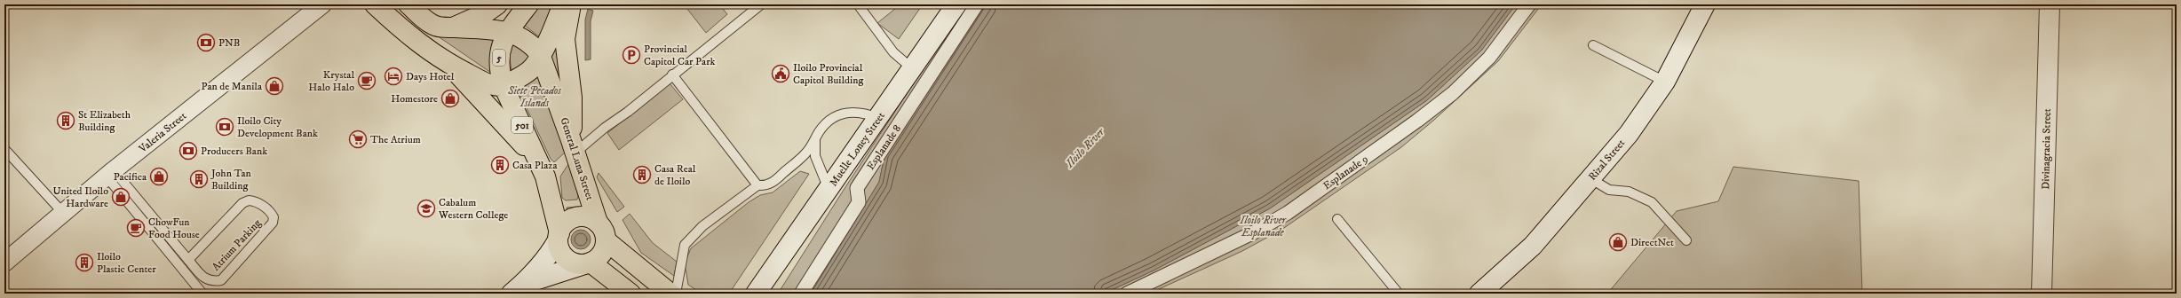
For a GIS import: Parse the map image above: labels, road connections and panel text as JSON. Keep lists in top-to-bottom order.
{
  "streets": {
    "main road": [
      "5",
      "501",
      "Muelle Loney Street",
      "Divinagracia Street",
      "General Luna Street",
      "Rizal Street"
    ],
    "street": ["Valeria Street", "Esplanade 8", "Esplanade 9"],
    "lane": ["Atrium Parking"]
  },
  "crossings": [
    ["5", "501"],
    ["5", "General Luna Street"],
    ["501", "General Luna Street"],
    ["Valeria Street", "Atrium Parking"]
  ],
  "water": ["Iloilo River"],
  "parks": ["Siete Pecados Islands", "Iloilo River Esplanade"],
  "places": {
    "bank": ["PNB", "Iloilo City Development Bank", "Producers Bank"],
    "parking": ["Provincial Capitol Car Park"],
    "public building": ["Iloilo Provincial Capitol Building"],
    "hotel": ["Days Hotel"],
    "cafe": ["Krystal Halo Halo", "ChowFun Food House"],
    "shop": [
      "Pan de Manila",
      "Homestore",
      "Pacifica",
      "United Iloilo Hardware",
      "DirectNet"
    ],
    "building": [
      "St Elizabeth Building",
      "Casa Plaza",
      "Casa Real de Iloilo",
      "John Tan Building",
      "Iloilo Plastic Center"
    ],
    "supermarket": ["The Atrium"],
    "school or university": ["Cabalum Western College"]
  }
}
